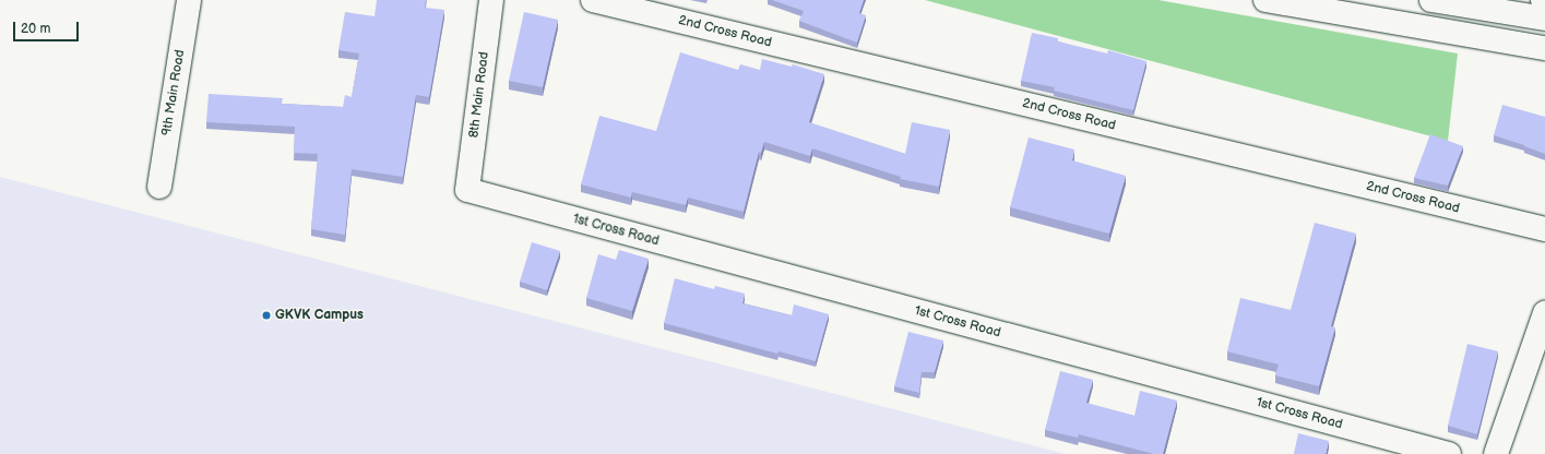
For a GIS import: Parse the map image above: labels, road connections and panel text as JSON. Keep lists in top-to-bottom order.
{
  "streets": {
    "street": [
      "2nd Cross Road",
      "9th Main Road",
      "8th Main Road",
      "1st Cross Road"
    ]
  },
  "crossings": [
    ["8th Main Road", "1st Cross Road"]
  ],
  "places": ["GKVK Campus"],
  "scale_bar": "20 m"
}
